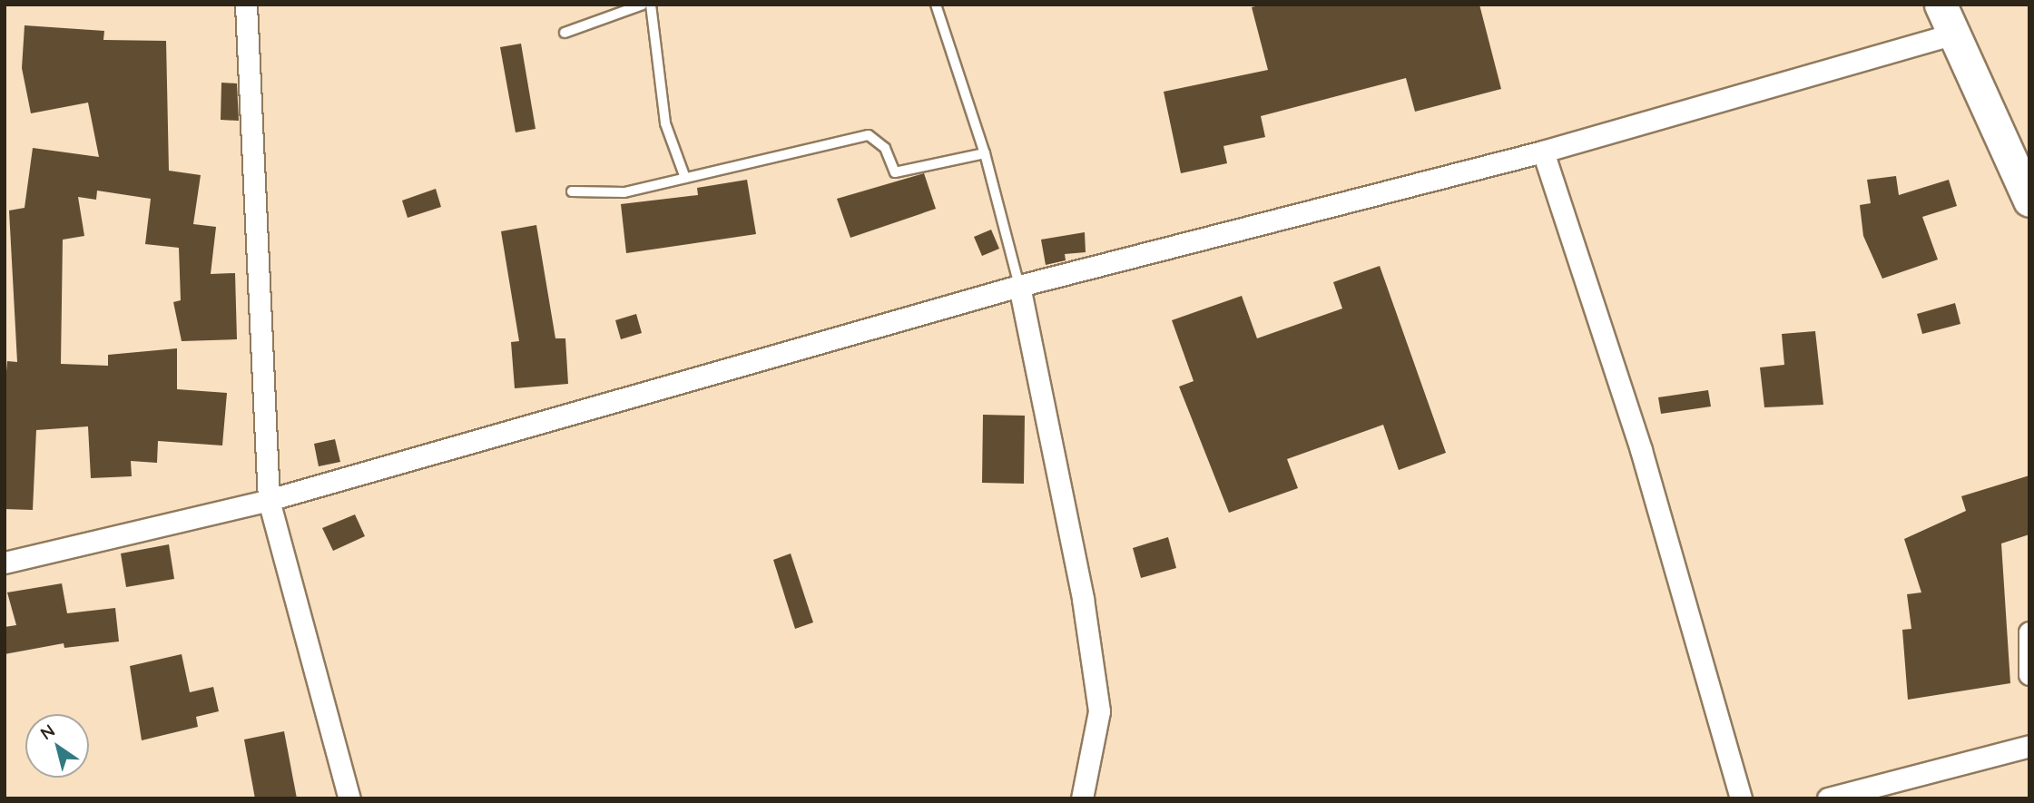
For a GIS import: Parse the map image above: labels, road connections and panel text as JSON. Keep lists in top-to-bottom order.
{
  "north": "top left"
}
